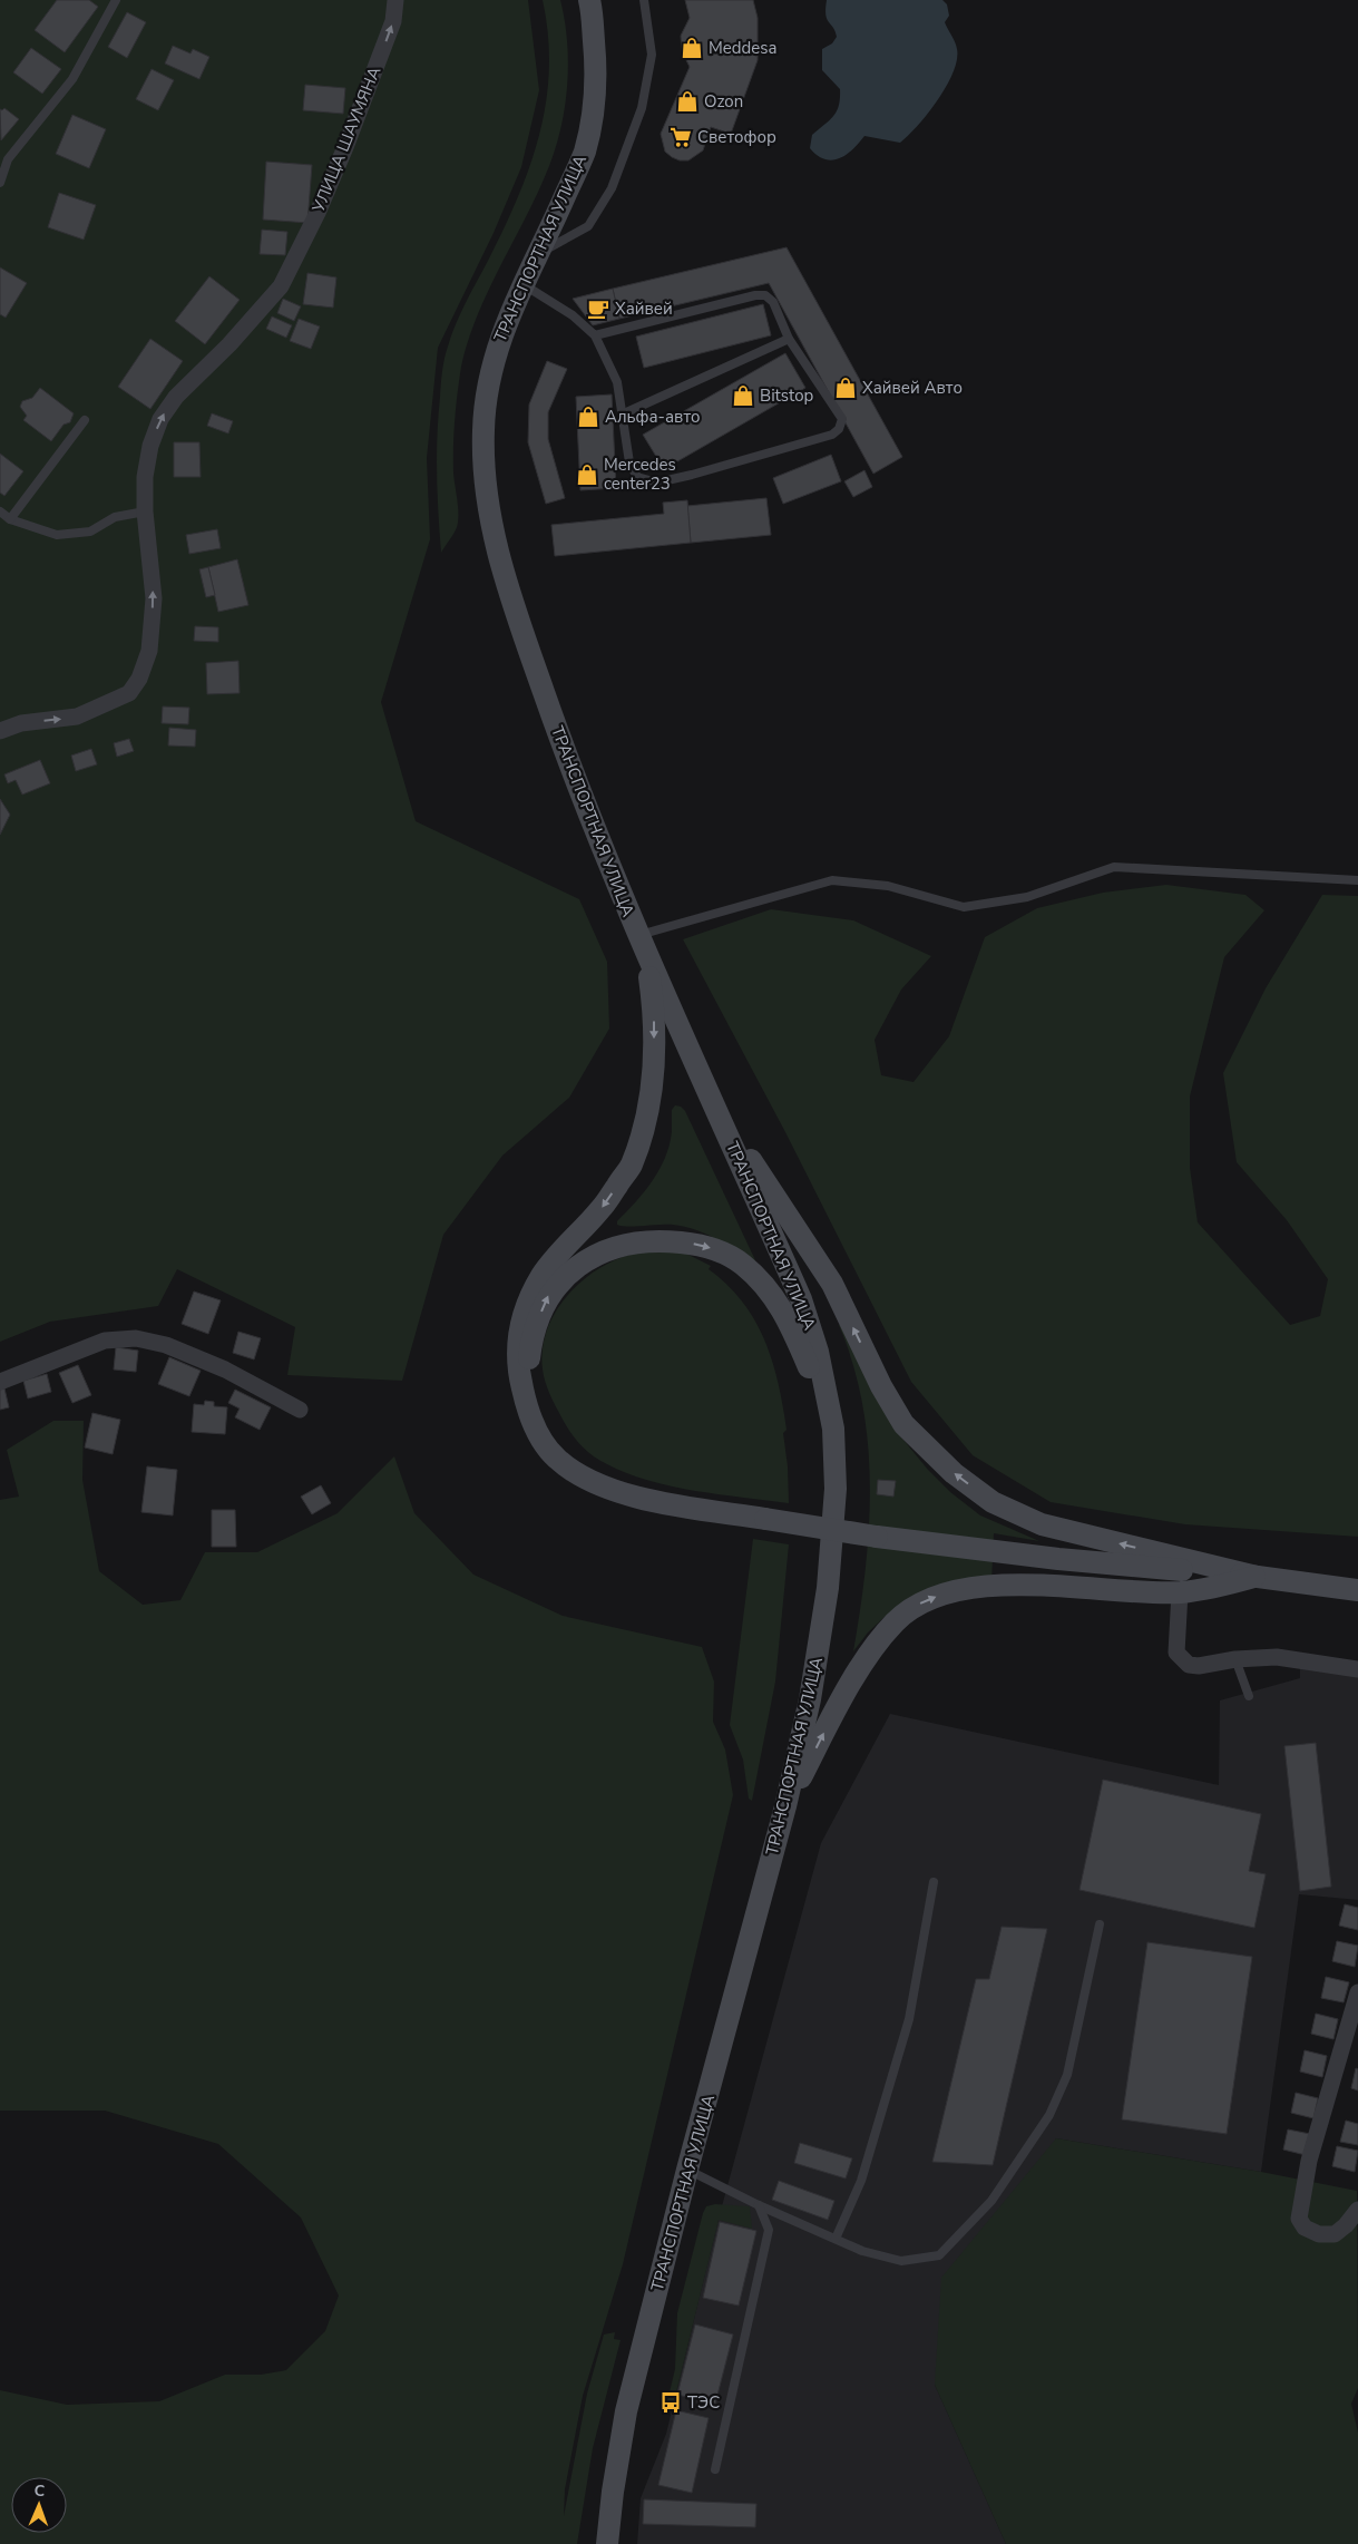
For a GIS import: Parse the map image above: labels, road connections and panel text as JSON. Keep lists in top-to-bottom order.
{
  "streets": {
    "main road": ["ТРАНСПОРТНАЯ УЛИЦА"],
    "street": ["УЛИЦА ШАУМЯНА"]
  },
  "one_way": ["УЛИЦА ШАУМЯНА"],
  "places": {
    "shop": [
      "Meddesa",
      "Ozon",
      "Хайвей Авто",
      "Bitstop",
      "Альфа-авто",
      "Mercedes center23"
    ],
    "supermarket": ["Светофор"],
    "cafe": ["Хайвей"],
    "bus stop": ["ТЭС"]
  },
  "north": "top"
}
